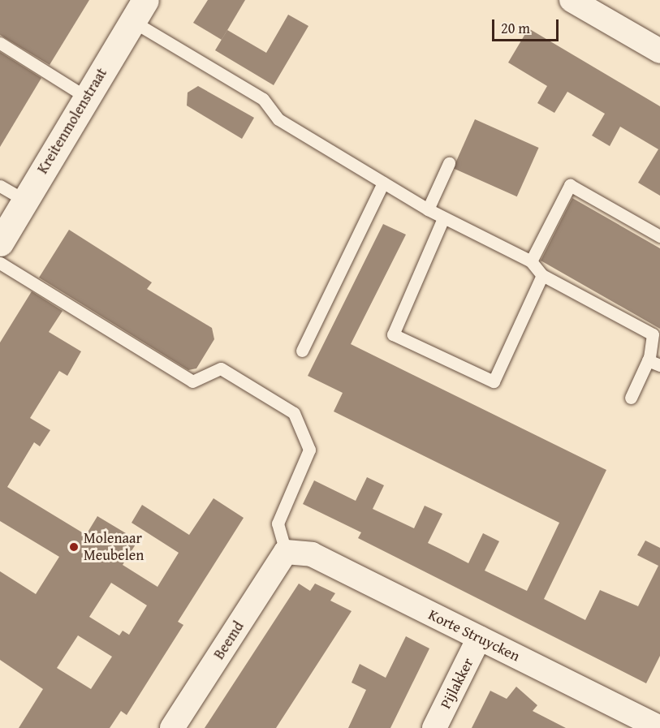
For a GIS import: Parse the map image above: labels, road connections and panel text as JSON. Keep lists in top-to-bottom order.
{
  "streets": {
    "street": [
      "Kreitenmolenstraat",
      "Korte Struycken",
      "Beemd",
      "Pijlakker"
    ]
  },
  "crossings": [
    ["Korte Struycken", "Beemd"],
    ["Korte Struycken", "Pijlakker"]
  ],
  "places": ["Molenaar Meubelen"],
  "scale_bar": "20 m"
}
